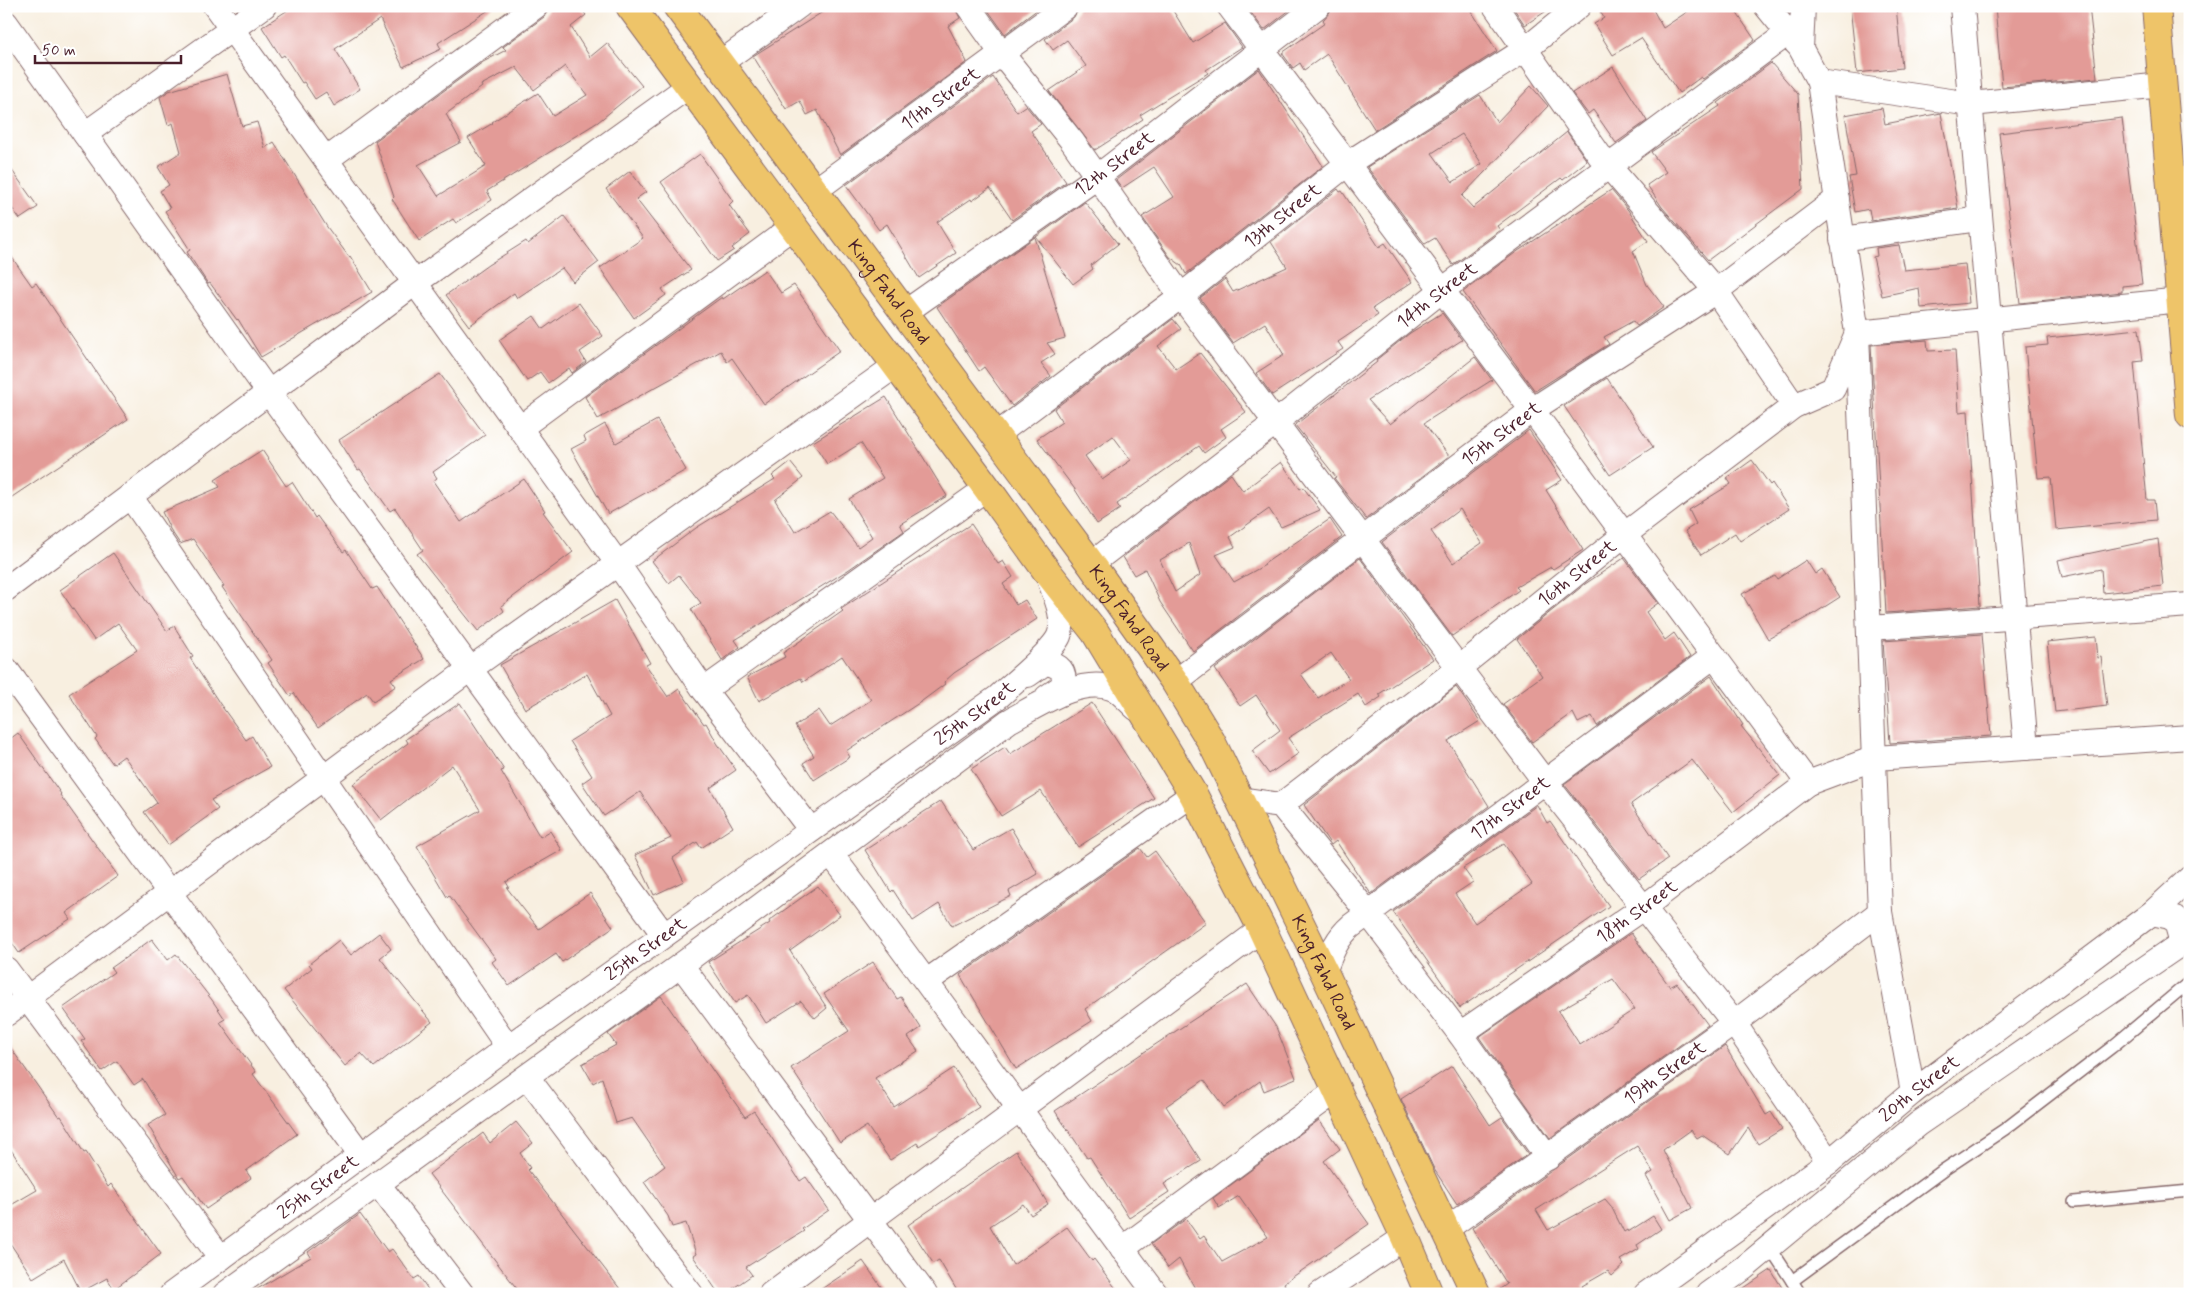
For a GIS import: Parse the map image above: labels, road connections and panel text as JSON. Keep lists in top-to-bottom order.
{
  "streets": {
    "main road": ["King Fahd Road"],
    "street": [
      "11th Street",
      "12th Street",
      "13th Street",
      "14th Street",
      "15th Street",
      "16th Street",
      "25th Street",
      "17th Street",
      "18th Street",
      "19th Street",
      "20th Street"
    ]
  },
  "crossings": [
    ["11th Street", "King Fahd Road"],
    ["12th Street", "King Fahd Road"],
    ["13th Street", "King Fahd Road"],
    ["King Fahd Road", "14th Street"],
    ["King Fahd Road", "15th Street"],
    ["King Fahd Road", "25th Street"],
    ["King Fahd Road", "17th Street"],
    ["King Fahd Road", "19th Street"]
  ],
  "scale_bar": "50 m"
}
